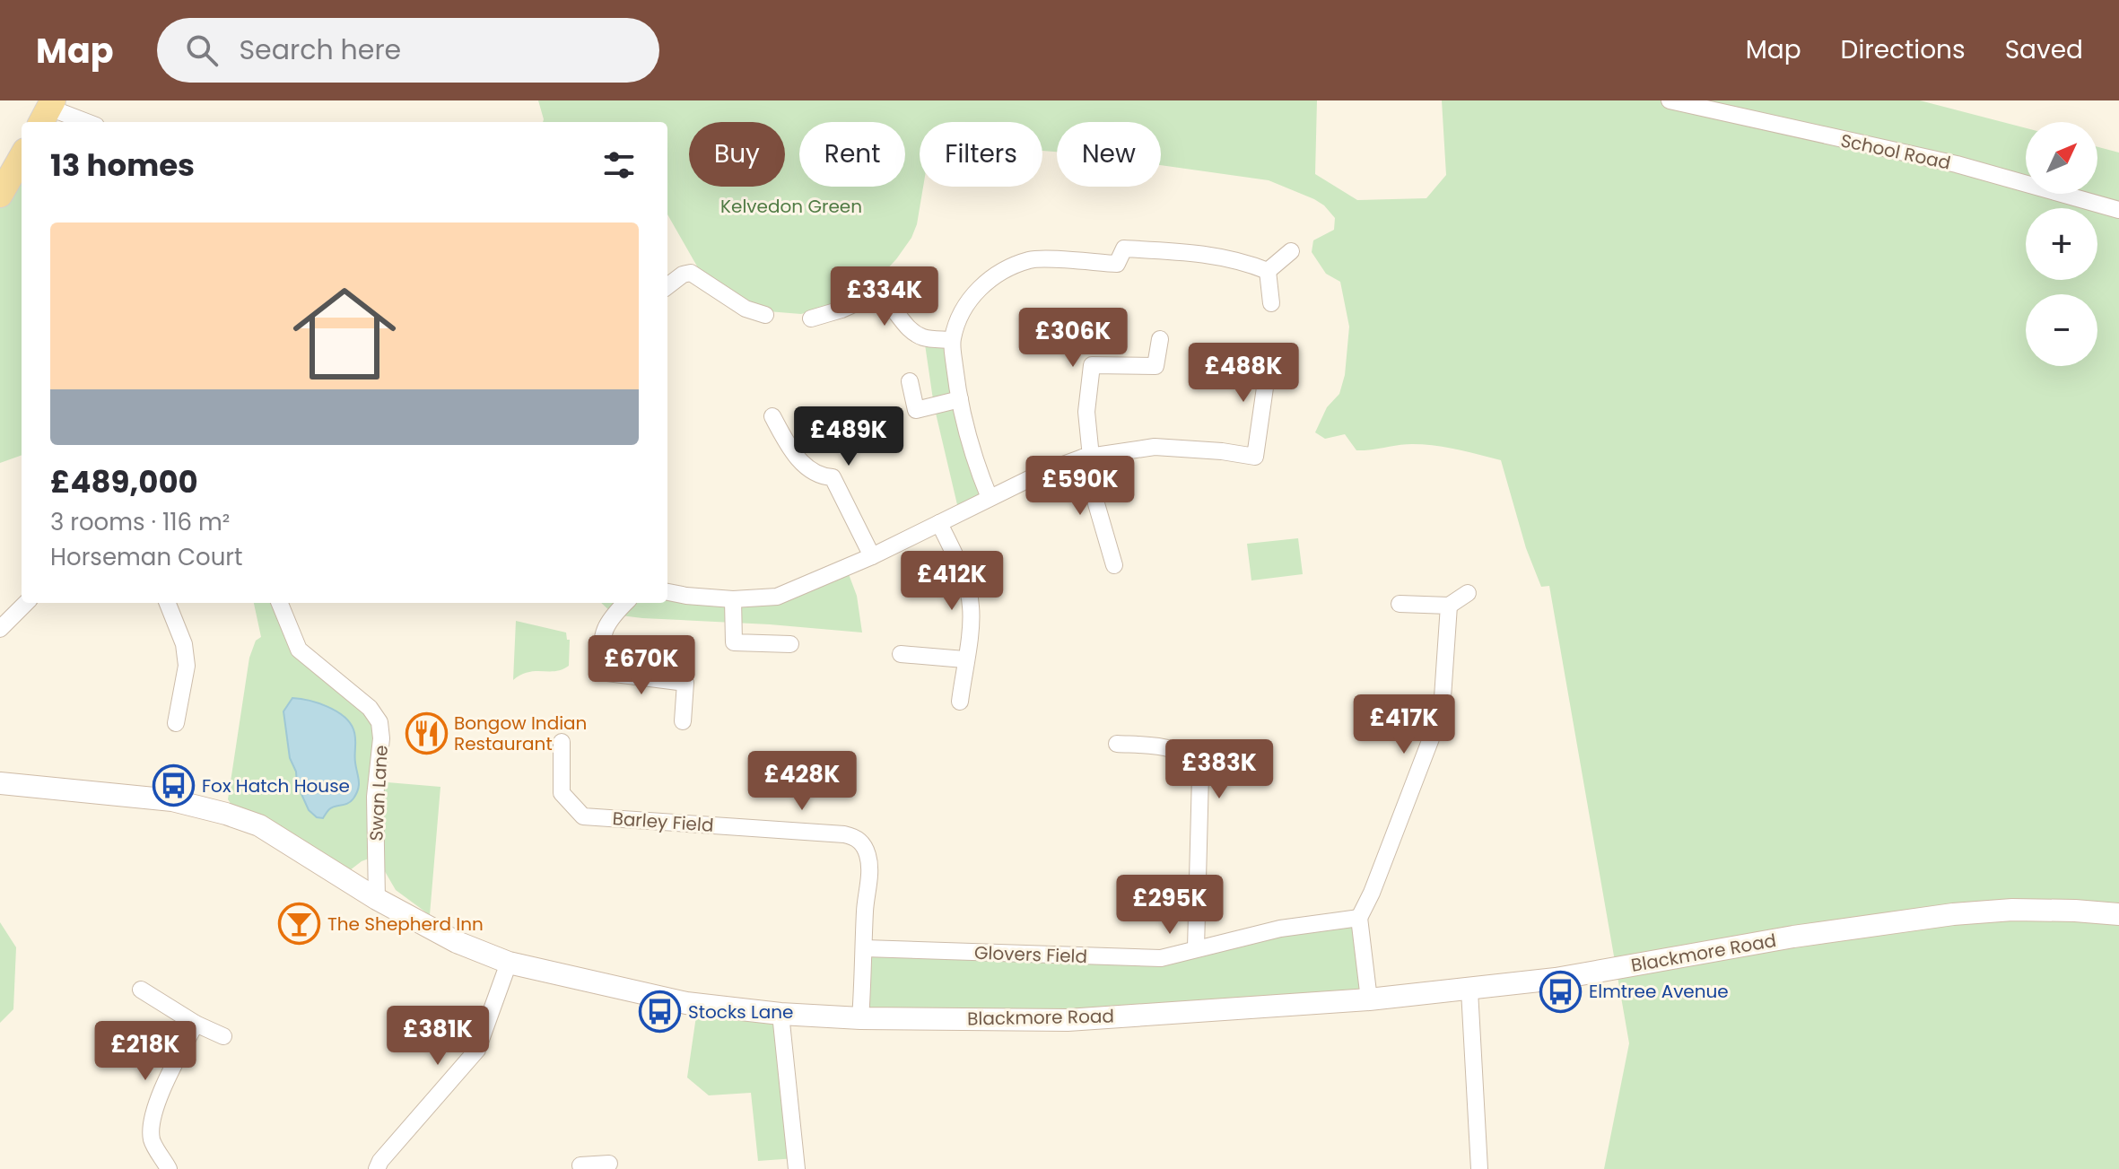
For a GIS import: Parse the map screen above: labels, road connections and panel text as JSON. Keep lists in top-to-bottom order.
{
  "streets": {
    "street": [
      "School Road",
      "Swan Lane",
      "Barley Field",
      "Blackmore Road",
      "Glovers Field"
    ]
  },
  "crossings": [
    ["Swan Lane", "Blackmore Road"],
    ["Barley Field", "Blackmore Road"],
    ["Barley Field", "Glovers Field"]
  ],
  "parks": ["Kelvedon Green"],
  "places": {
    "restaurant": ["Bongow Indian Restaurant"],
    "bus stop": ["Fox Hatch House", "Elmtree Avenue", "Stocks Lane"],
    "bar": ["The Shepherd Inn"]
  },
  "north": "top right",
  "page": {
    "header": "Map",
    "search": "Search here",
    "nav": ["Map", "Directions", "Saved"],
    "map_buttons": ["+", "−"],
    "chip": [
      "Buy",
      "Rent",
      "Filters",
      "New"
    ],
    "heading": "13 homes",
    "list": [
      {
        "name": "£489,000",
        "note": "3 rooms · 116 m² · Horseman Court"
      }
    ],
    "price": [
      "£334K",
      "£306K",
      "£488K",
      "£489K",
      "£590K",
      "£412K",
      "£670K",
      "£417K",
      "£383K",
      "£428K",
      "£295K",
      "£381K",
      "£218K"
    ]
  }
}
